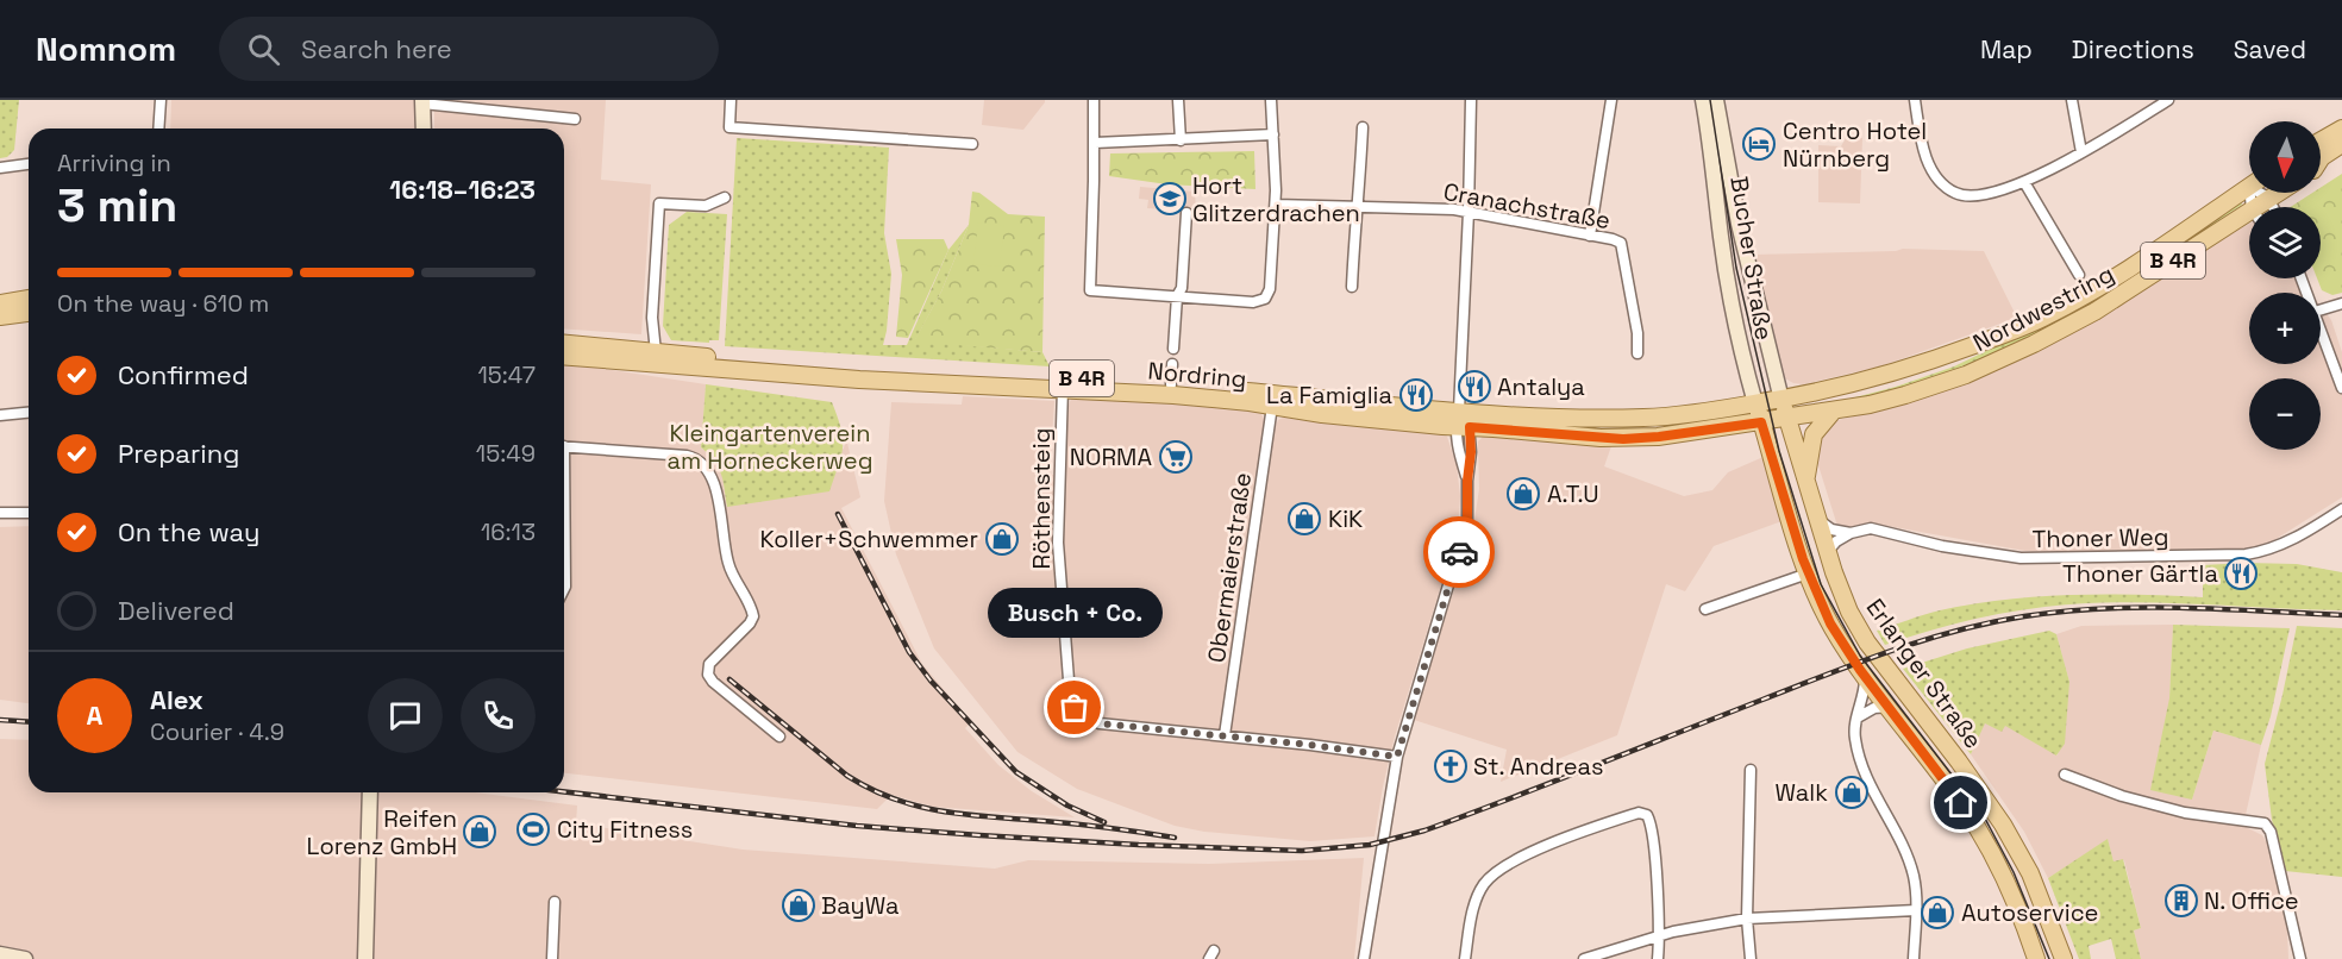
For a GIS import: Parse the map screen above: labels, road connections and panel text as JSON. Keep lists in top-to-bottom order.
{
  "streets": {
    "main road": [
      "Bucher Straße",
      "B 4R",
      "Nordwestring",
      "Nordring",
      "Erlanger Straße"
    ],
    "street": [
      "Cranachstraße",
      "Röthensteig",
      "Thoner Weg",
      "Obermaierstraße"
    ]
  },
  "crossings": [
    ["Bucher Straße", "Nordwestring"],
    ["Bucher Straße", "Nordring"],
    ["Bucher Straße", "Erlanger Straße"],
    ["Nordwestring", "Nordring"],
    ["Nordwestring", "Erlanger Straße"],
    ["Nordring", "Röthensteig"],
    ["Nordring", "Obermaierstraße"],
    ["Nordring", "Erlanger Straße"],
    ["Röthensteig", "Obermaierstraße"],
    ["Thoner Weg", "Erlanger Straße"]
  ],
  "parks": ["Kleingartenverein am Horneckerweg"],
  "places": {
    "hotel": ["Centro Hotel Nürnberg"],
    "school or university": ["Hort Glitzerdrachen"],
    "restaurant": ["Antalya", "La Famiglia", "Thoner Gärtla"],
    "supermarket": ["NORMA"],
    "shop": [
      "A.T.U",
      "KiK",
      "Koller+Schwemmer",
      "Walk",
      "Reifen Lorenz GmbH",
      "BayWa",
      "Autoservice"
    ],
    "other": ["Busch + Co."],
    "church": ["St. Andreas"],
    "sports": ["City Fitness"],
    "building": ["N. Office"]
  },
  "north": "bottom",
  "page": {
    "header": "Nomnom",
    "search": "Search here",
    "nav": ["Map", "Directions", "Saved"],
    "map_buttons": ["+", "−"],
    "heading": ["3 min", "Arriving in", "16:18–16:23"],
    "panel": ["Alex", "Courier · 4.9"],
    "bar": "On the way · 610 m",
    "list": [
      ["Confirmed", "15:47"],
      ["Preparing", "15:49"],
      ["On the way", "16:13"],
      "Delivered"
    ],
    "bubble": "Busch + Co.",
    "round": "A"
  }
}
